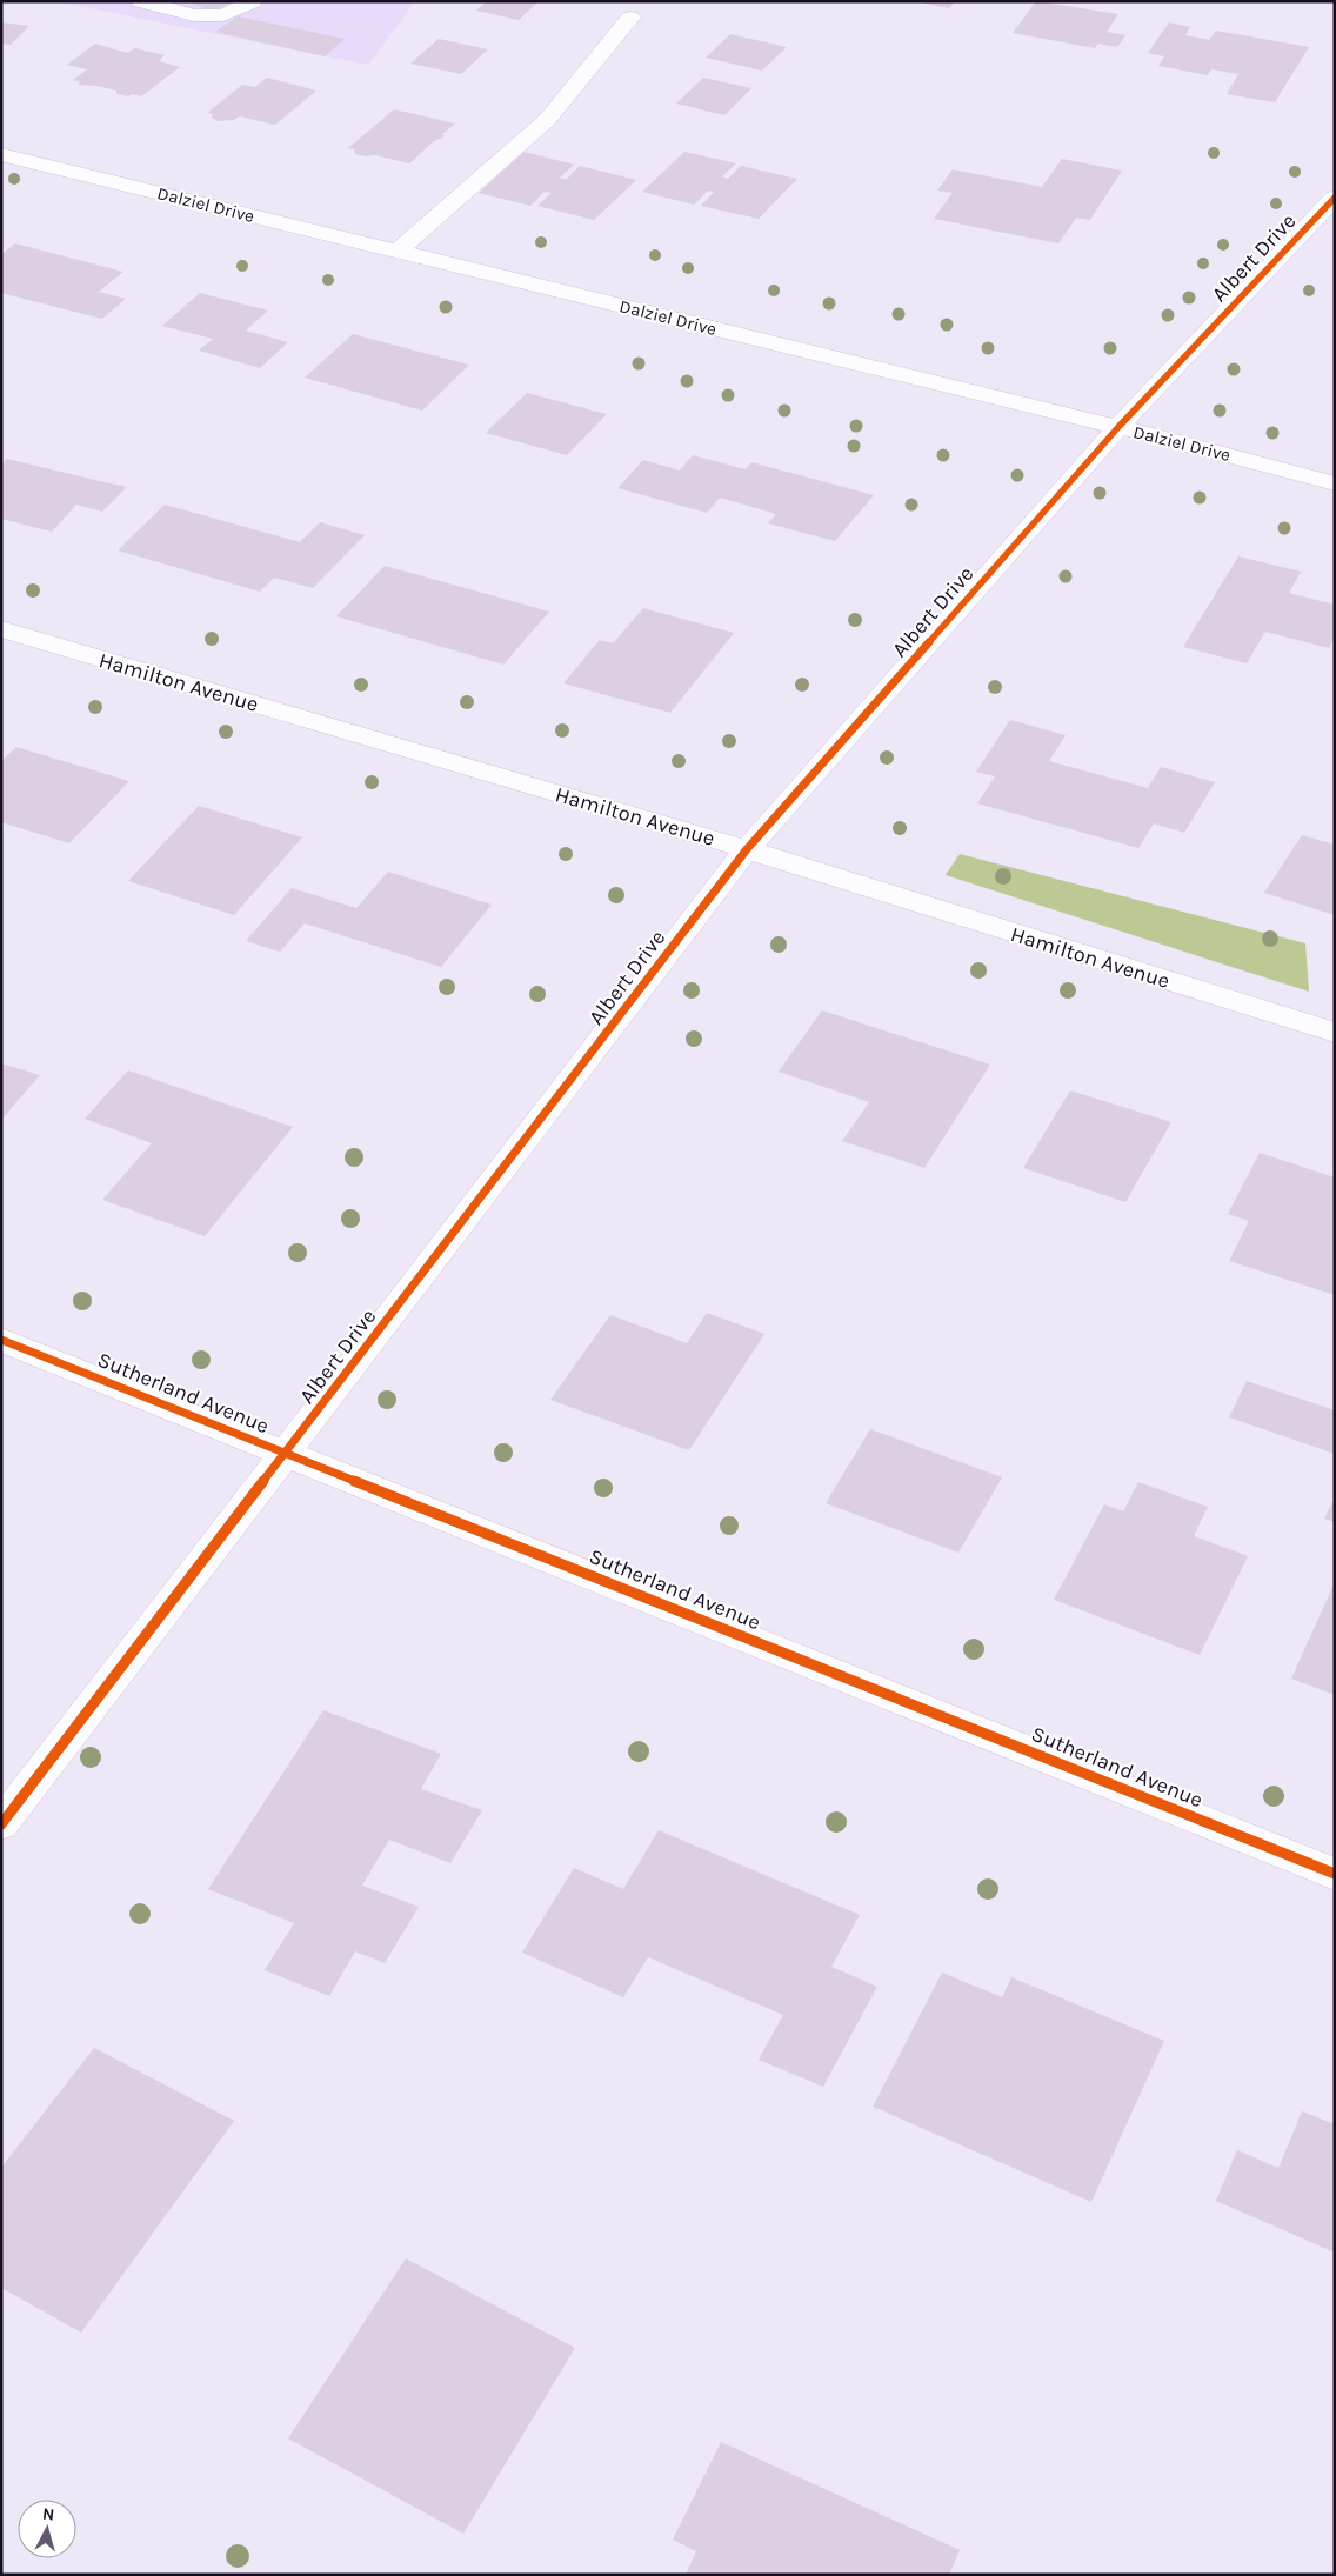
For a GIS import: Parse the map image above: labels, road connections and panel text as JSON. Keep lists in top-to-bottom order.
{
  "streets": {
    "street": [
      "Dalziel Drive",
      "Albert Drive",
      "Hamilton Avenue",
      "Sutherland Avenue"
    ]
  },
  "crossings": [
    ["Dalziel Drive", "Albert Drive"],
    ["Albert Drive", "Hamilton Avenue"],
    ["Albert Drive", "Sutherland Avenue"]
  ],
  "north": "top"
}
